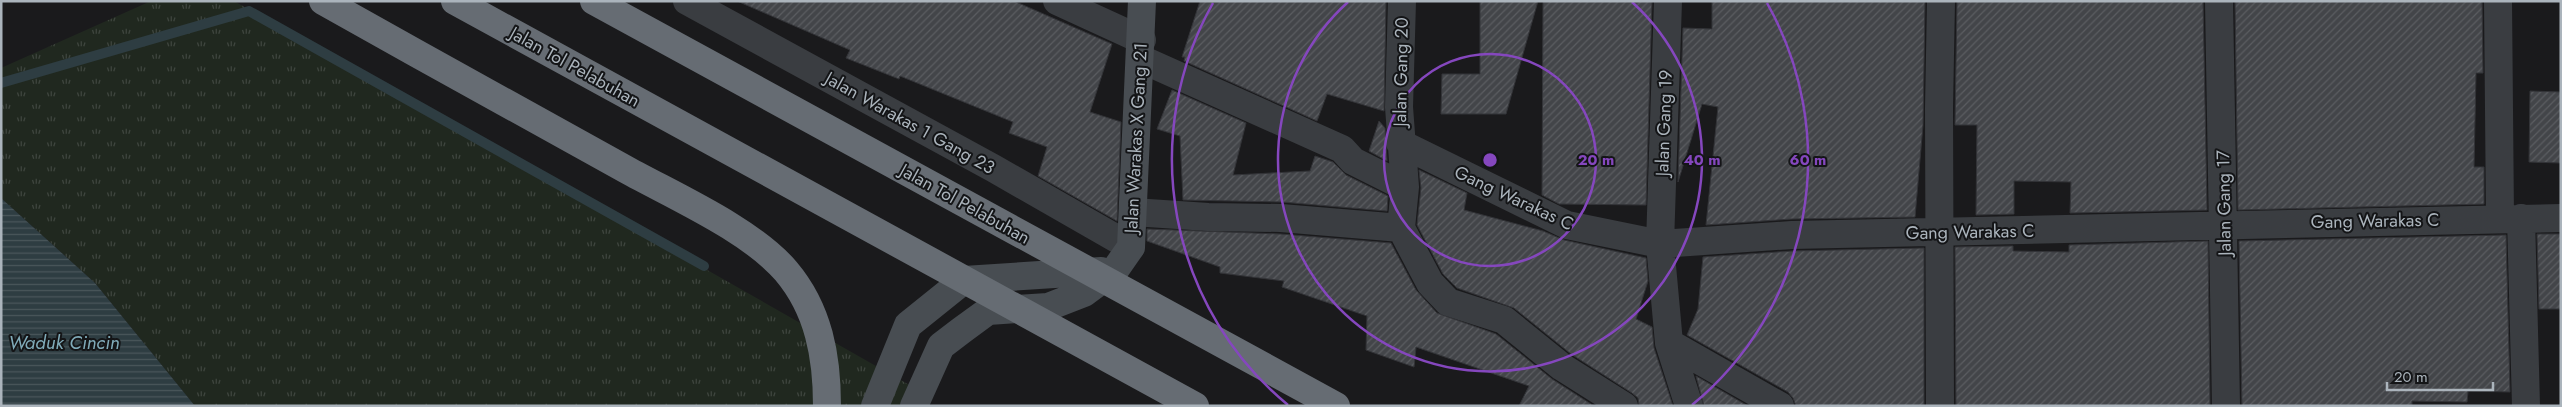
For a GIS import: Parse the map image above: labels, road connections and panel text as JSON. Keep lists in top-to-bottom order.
{
  "streets": {
    "highway": ["Jalan Tol Pelabuhan"],
    "street": [
      "Jalan Gang 20",
      "Jalan Warakas 1 Gang 23",
      "Jalan Gang 19",
      "Jalan Warakas X Gang 21",
      "Gang Warakas C",
      "Jalan Gang 17"
    ]
  },
  "crossings": [
    ["Jalan Gang 20", "Gang Warakas C"],
    ["Jalan Warakas 1 Gang 23", "Jalan Warakas X Gang 21"],
    ["Jalan Gang 19", "Gang Warakas C"],
    ["Gang Warakas C", "Jalan Gang 17"]
  ],
  "water": ["Waduk Cincin"],
  "scale_bar": "20 m",
  "rings": ["20 m", "40 m", "60 m"]
}
